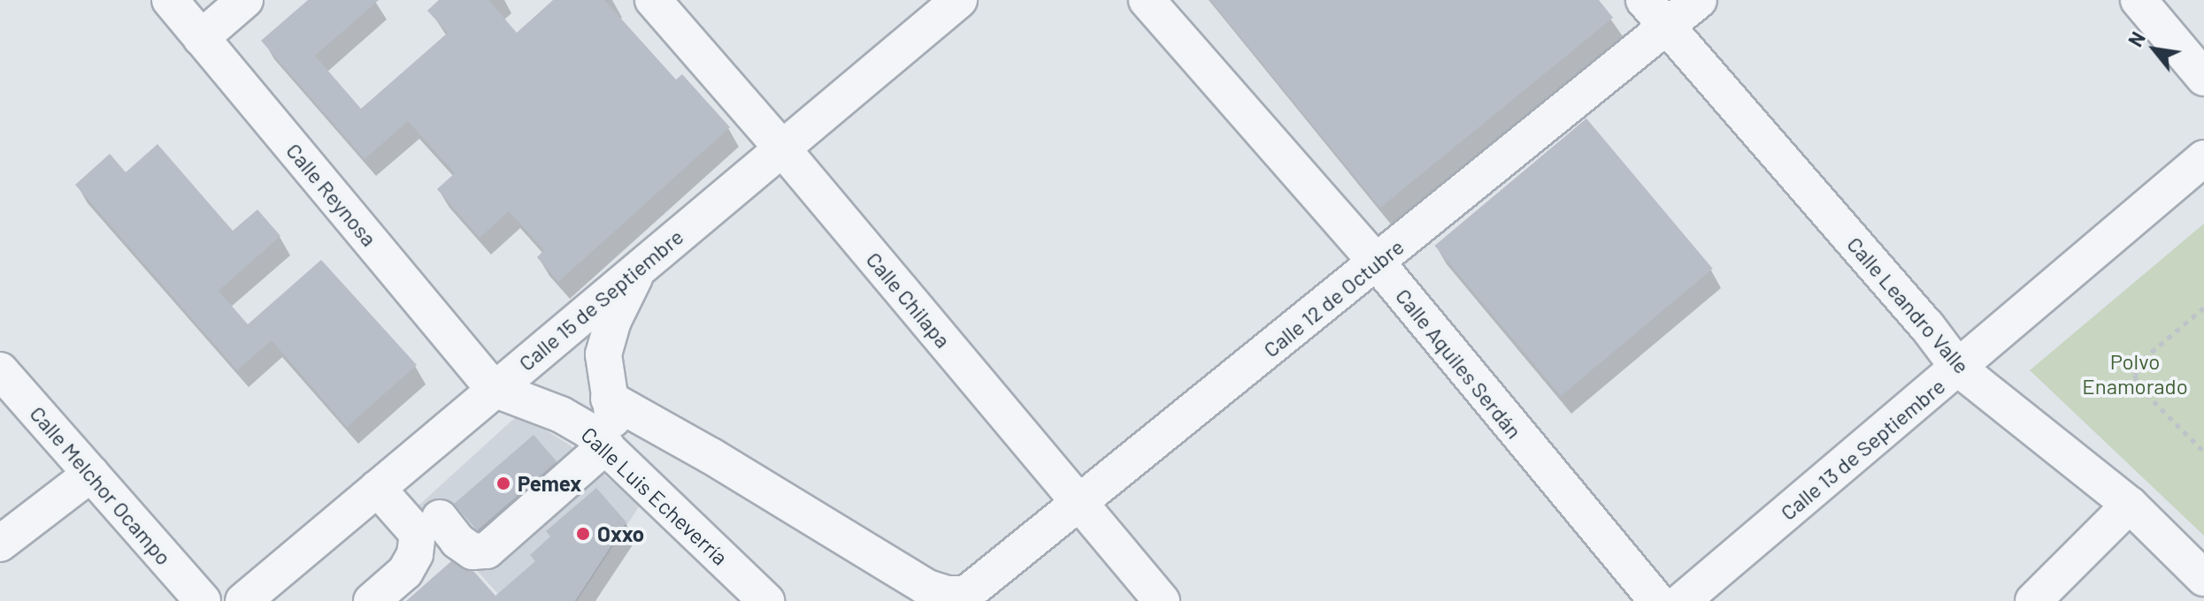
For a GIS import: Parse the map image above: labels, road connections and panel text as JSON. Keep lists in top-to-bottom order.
{
  "streets": {
    "street": [
      "Calle Reynosa",
      "Calle 12 de Octubre",
      "Calle 15 de Septiembre",
      "Calle Chilapa",
      "Calle Leandro Valle",
      "Calle Aquiles Serdán",
      "Calle 13 de Septiembre",
      "Calle Melchor Ocampo",
      "Calle Luis Echeverría"
    ]
  },
  "crossings": [
    ["Calle Reynosa", "Calle 15 de Septiembre"],
    ["Calle Reynosa", "Calle Luis Echeverría"],
    ["Calle 12 de Octubre", "Calle Chilapa"],
    ["Calle 12 de Octubre", "Calle Leandro Valle"],
    ["Calle 12 de Octubre", "Calle Aquiles Serdán"],
    ["Calle 15 de Septiembre", "Calle Chilapa"],
    ["Calle 15 de Septiembre", "Calle Luis Echeverría"],
    ["Calle Leandro Valle", "Calle 13 de Septiembre"]
  ],
  "parks": ["Polvo Enamorado"],
  "places": ["Pemex", "Oxxo"],
  "north": "top left"
}
